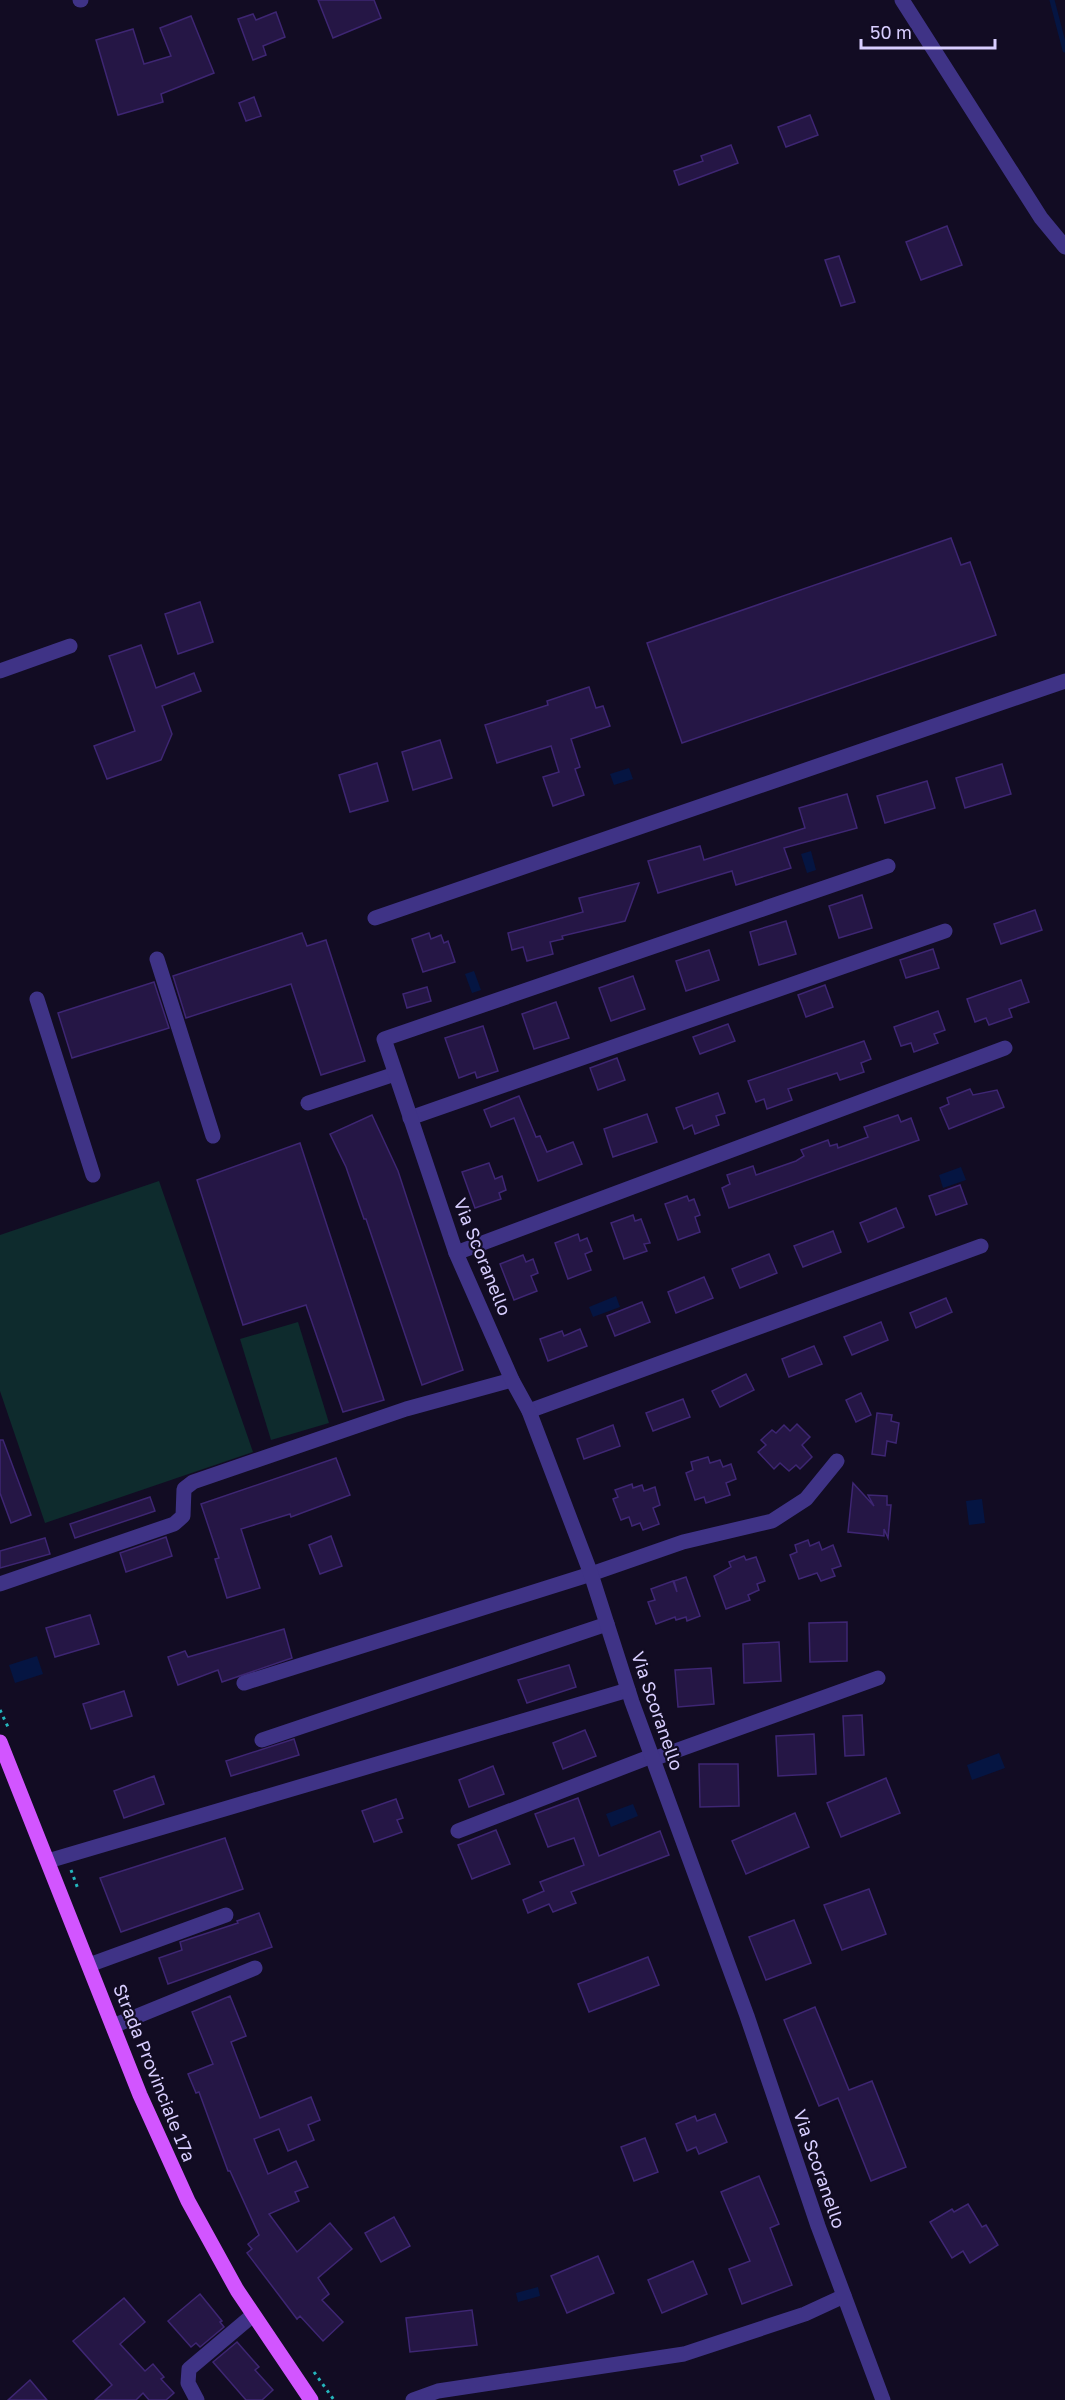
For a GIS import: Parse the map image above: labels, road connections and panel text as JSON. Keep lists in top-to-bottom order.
{
  "streets": {
    "main road": ["Strada Provinciale 17a"],
    "street": ["Via Scoranello"]
  },
  "scale_bar": "50 m"
}
